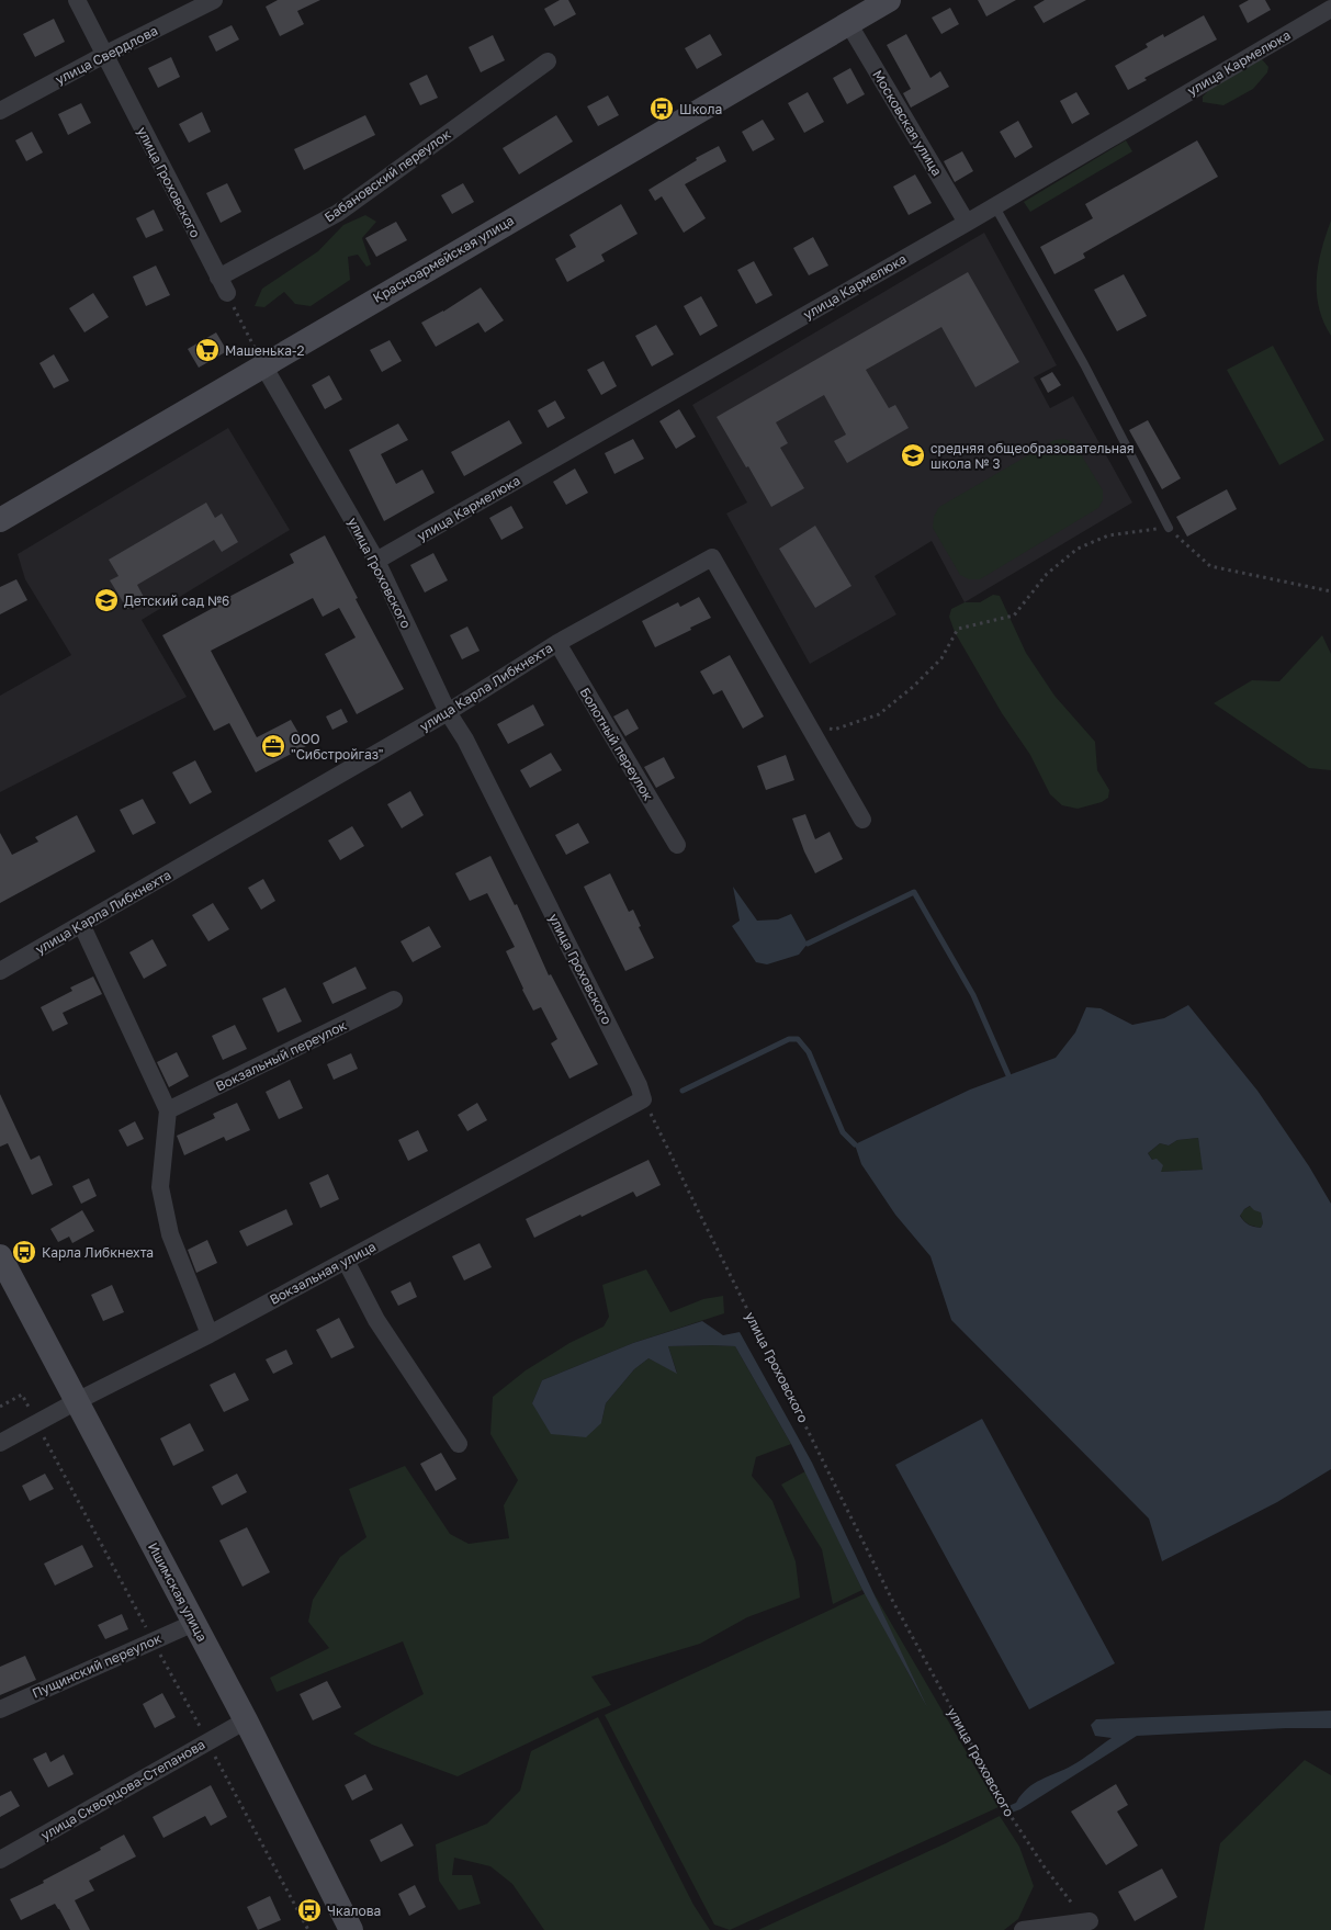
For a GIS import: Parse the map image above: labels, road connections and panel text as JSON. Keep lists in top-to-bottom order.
{
  "streets": {
    "main road": ["Красноармейская улица", "Ишимская улица"],
    "street": [
      "улица Свердлова",
      "улица Кармелюка",
      "Московская улица",
      "Бабановский переулок",
      "улица Гроховского",
      "улица Карла Либкнехта",
      "Болотный переулок",
      "Вокзальный переулок",
      "Вокзальная улица",
      "Пущинский переулок",
      "улица Скворцова-Степанова"
    ]
  },
  "crossings": [
    ["улица Свердлова", "улица Гроховского"],
    ["улица Кармелюка", "Московская улица"],
    ["улица Кармелюка", "улица Гроховского"],
    ["Московская улица", "Красноармейская улица"],
    ["Бабановский переулок", "улица Гроховского"],
    ["улица Гроховского", "Красноармейская улица"],
    ["улица Гроховского", "улица Карла Либкнехта"],
    ["улица Гроховского", "Вокзальная улица"],
    ["улица Карла Либкнехта", "Болотный переулок"],
    ["Вокзальная улица", "Ишимская улица"],
    ["Ишимская улица", "Пущинский переулок"],
    ["Ишимская улица", "улица Скворцова-Степанова"]
  ],
  "places": {
    "bus stop": ["Школа", "Карла Либкнехта", "Чкалова"],
    "supermarket": ["Машенька-2"],
    "school or university": ["средняя общеобразовательная школа № 3", "Детский сад №6"],
    "office": ["ООО \"Сибстройгаз\""]
  }
}
